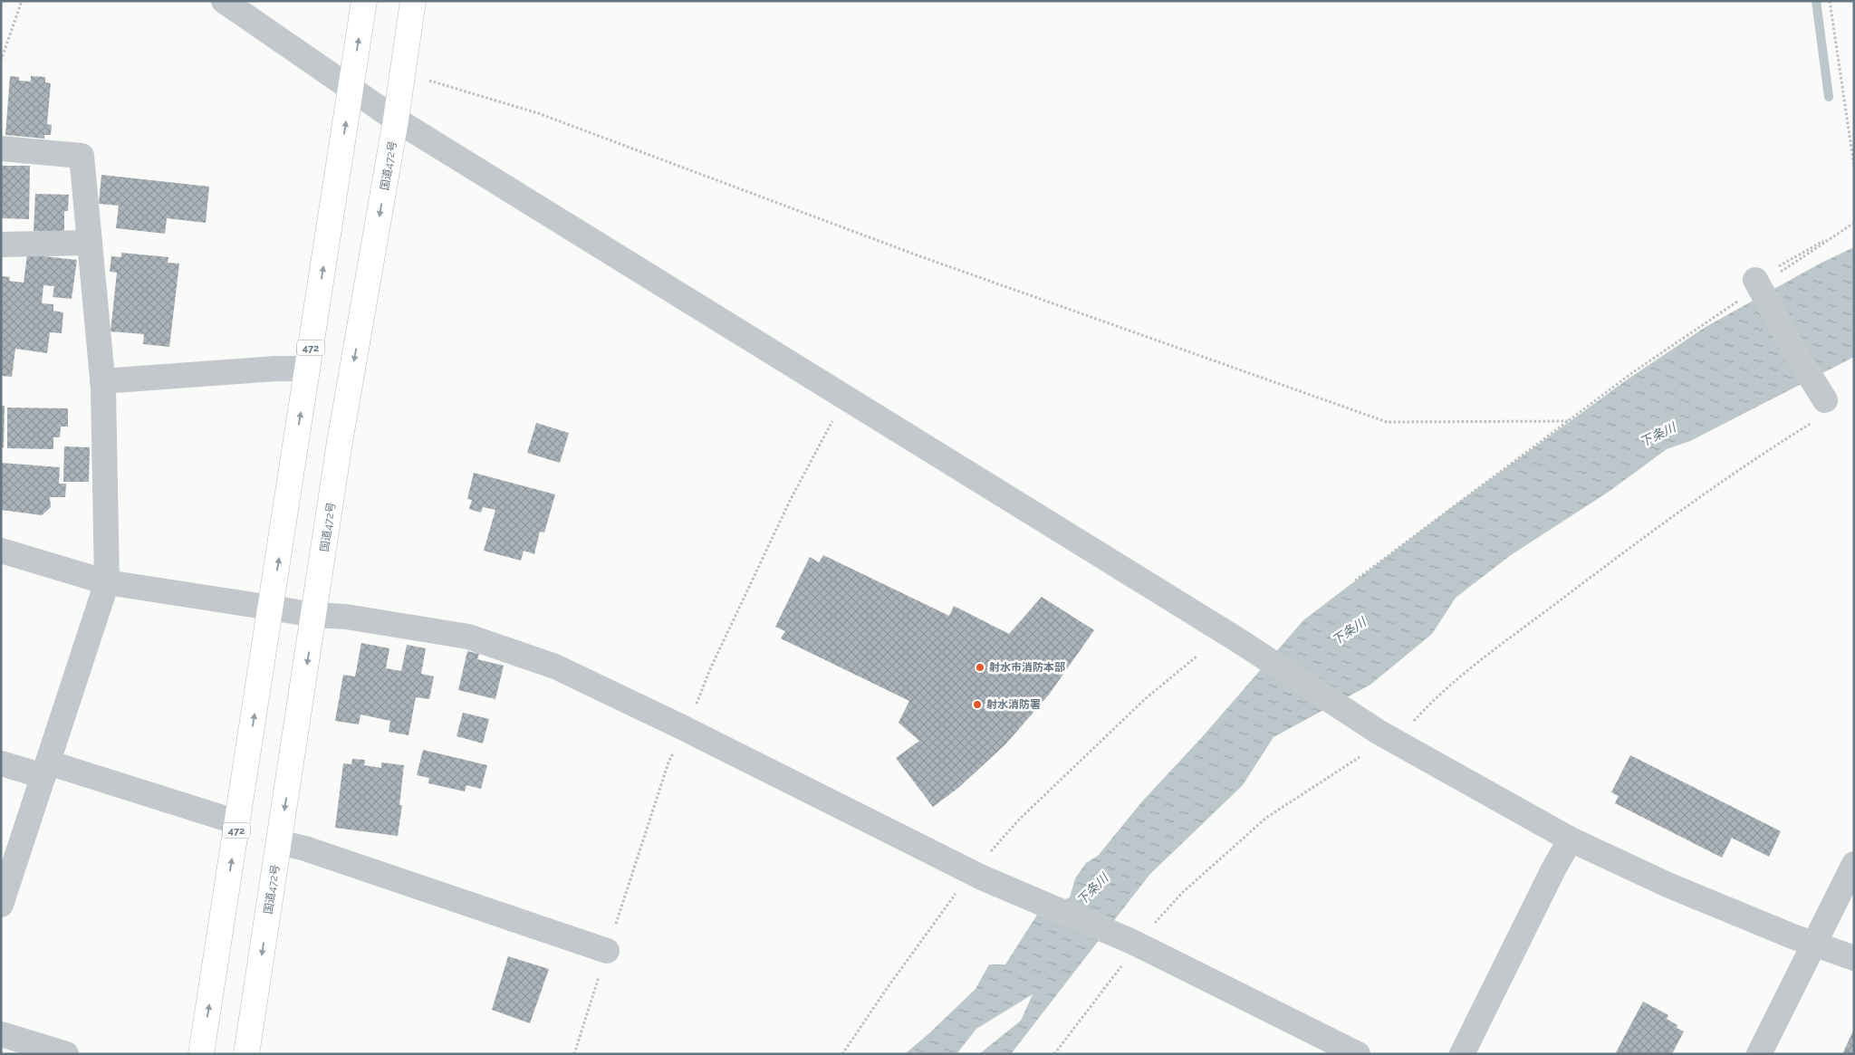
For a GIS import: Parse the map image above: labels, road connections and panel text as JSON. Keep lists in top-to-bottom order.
{
  "streets": {
    "highway": ["国道472号", "472"]
  },
  "water": ["下条川"],
  "places": ["射水市消防本部", "射水消防署"]
}
